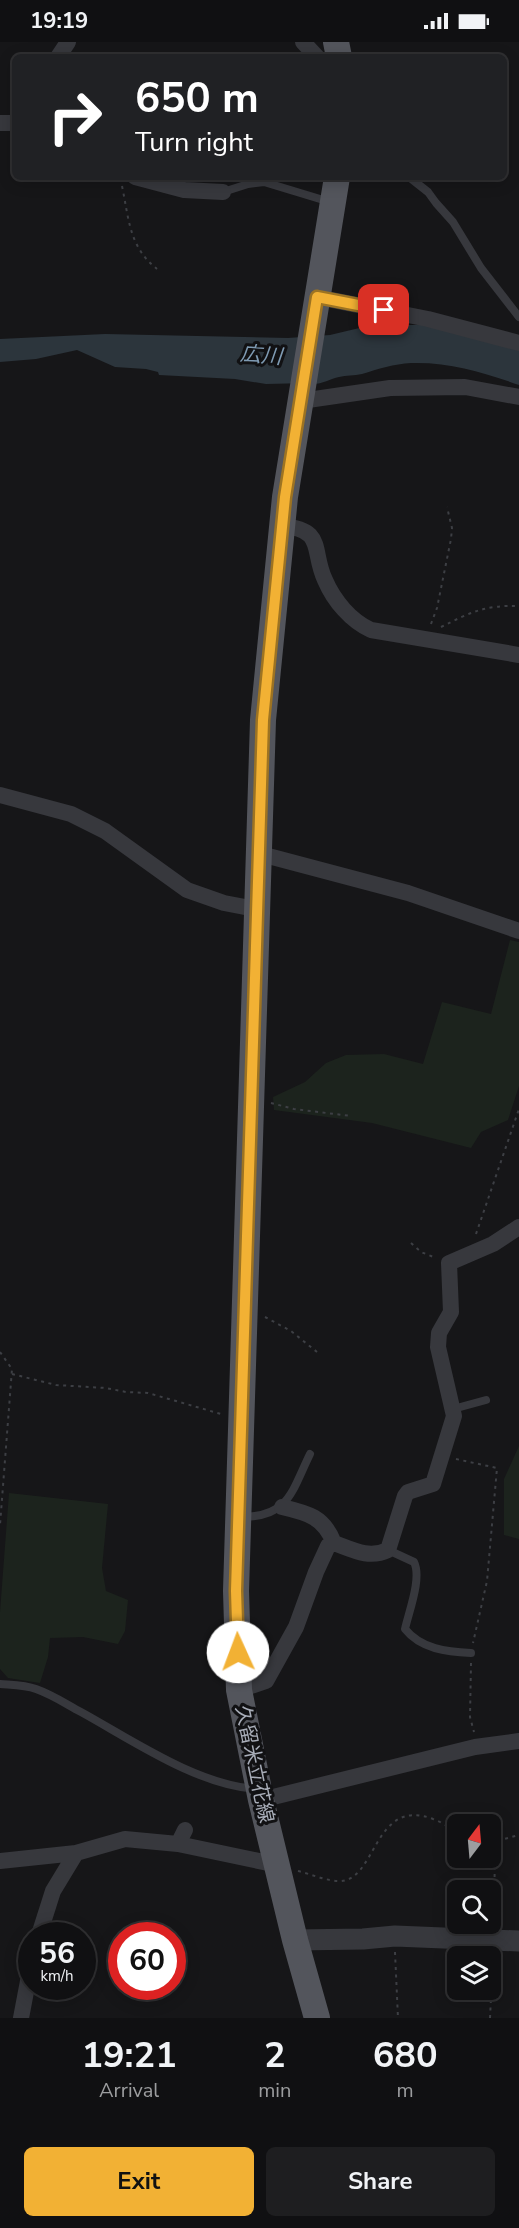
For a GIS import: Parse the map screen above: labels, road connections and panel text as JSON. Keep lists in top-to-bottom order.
{
  "streets": {
    "main road": ["久留米立花線"]
  },
  "water": ["広川"],
  "north": "top",
  "page": {
    "status": "19:19",
    "turn": ["650 m", "Turn right"],
    "speed": "56 km/h",
    "limit": "60",
    "eta": [
      "19:21",
      "Arrival",
      "2",
      "min",
      "680",
      "m"
    ],
    "buttons": ["Exit", "Share"]
  }
}
